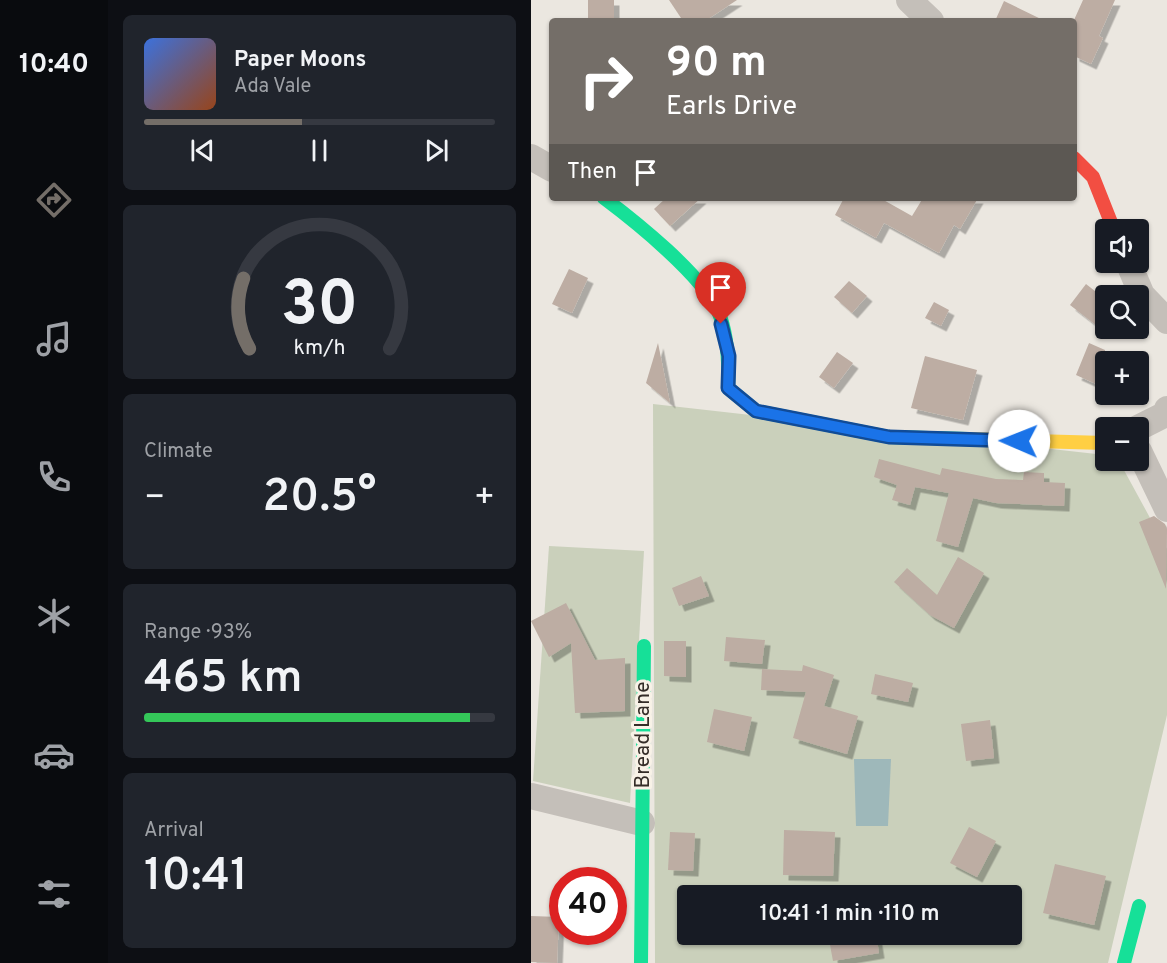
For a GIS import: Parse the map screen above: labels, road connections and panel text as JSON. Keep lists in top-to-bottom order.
{
  "streets": {
    "street": ["Bread Lane"]
  },
  "page": {
    "tabs": "10:40",
    "turn": ["90 m", "Earls Drive"],
    "song": ["Paper Moons", "Ada Vale"],
    "then": "Then",
    "map_buttons": ["+", "−"],
    "tile": [
      "Climate",
      ["Range · 93%", "465 km"],
      ["Arrival", "10:41"]
    ],
    "heat": ["−", "20.5°", "+"],
    "limit": "40",
    "trip": "10:41 · 1 min · 110 m",
    "gauge": ["30", "km/h"]
  }
}
